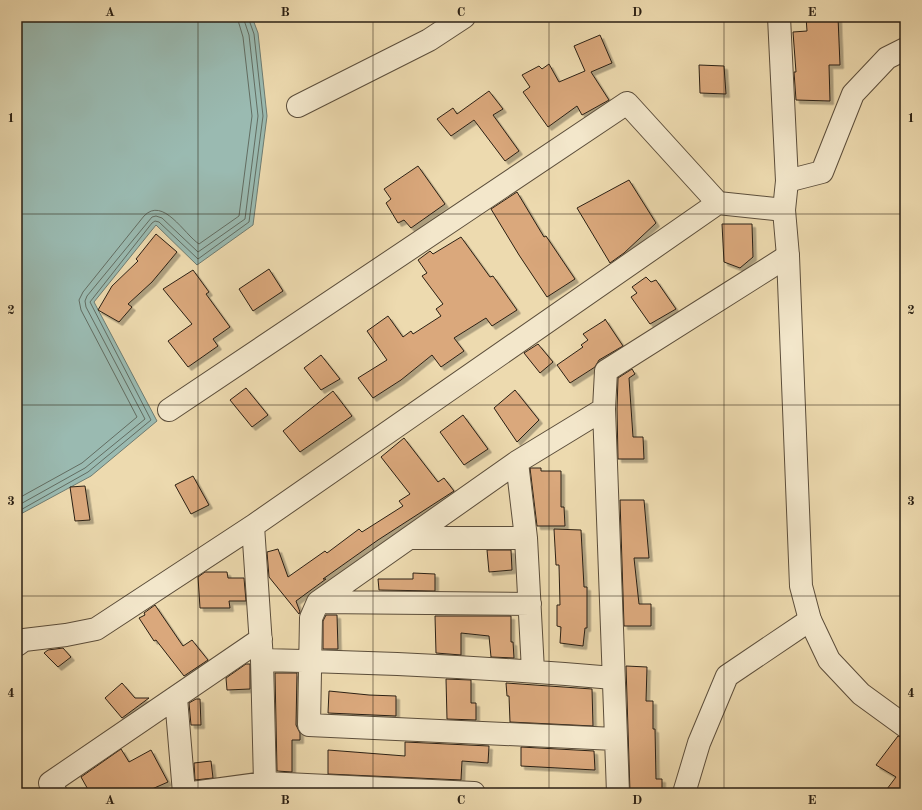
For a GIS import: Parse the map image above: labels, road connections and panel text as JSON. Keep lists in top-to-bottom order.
{
  "grid": {
    "columns": [
      "A",
      "B",
      "C",
      "D",
      "E"
    ],
    "rows": [
      "1",
      "2",
      "3",
      "4"
    ]
  }
}
